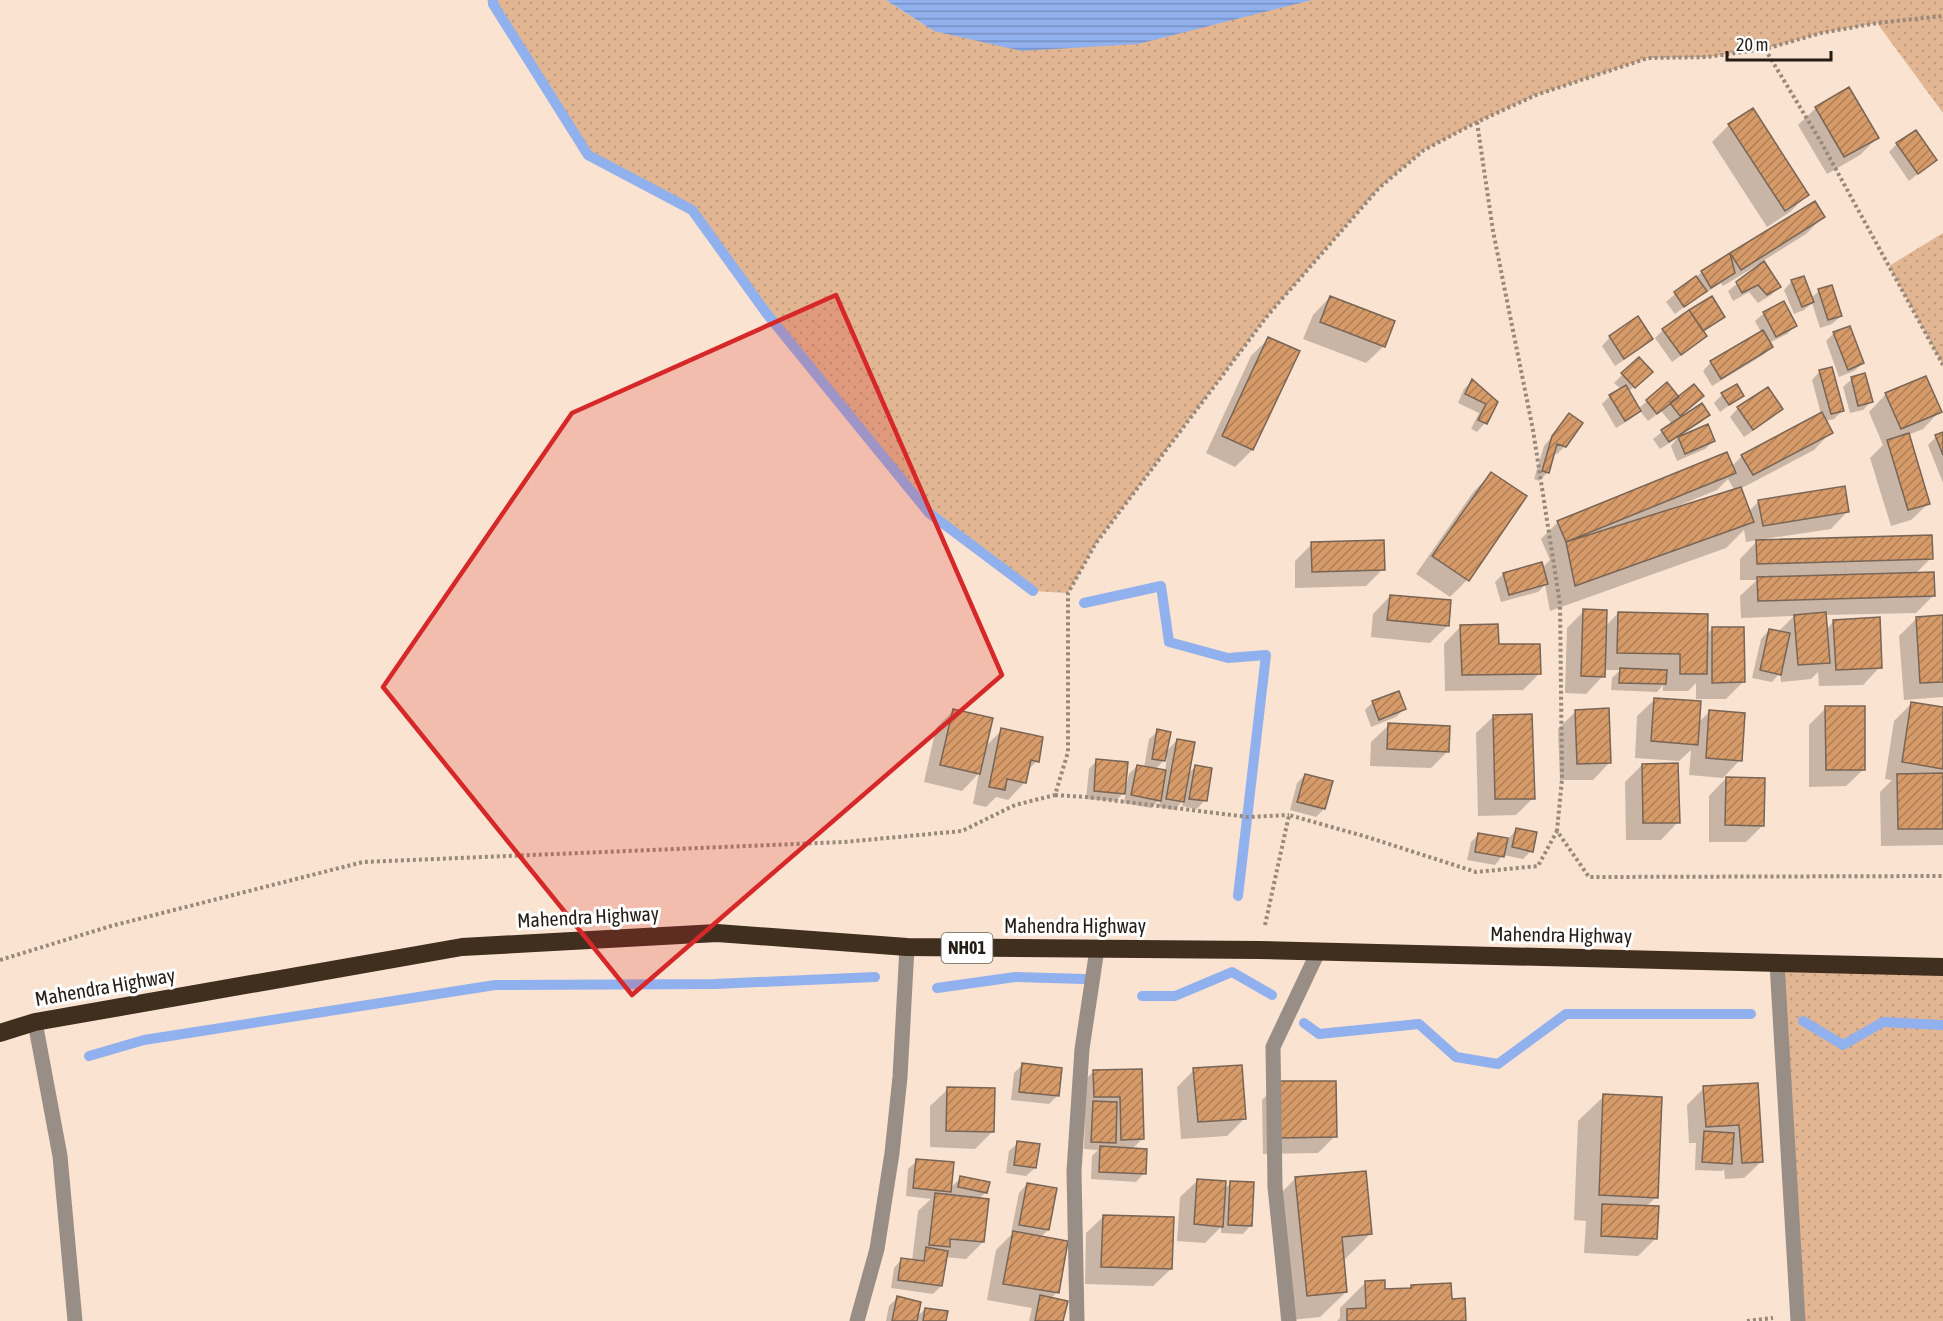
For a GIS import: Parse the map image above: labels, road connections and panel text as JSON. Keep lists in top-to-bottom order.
{
  "streets": {
    "highway": ["Mahendra Highway", "NH01"]
  },
  "scale_bar": "20 m"
}
